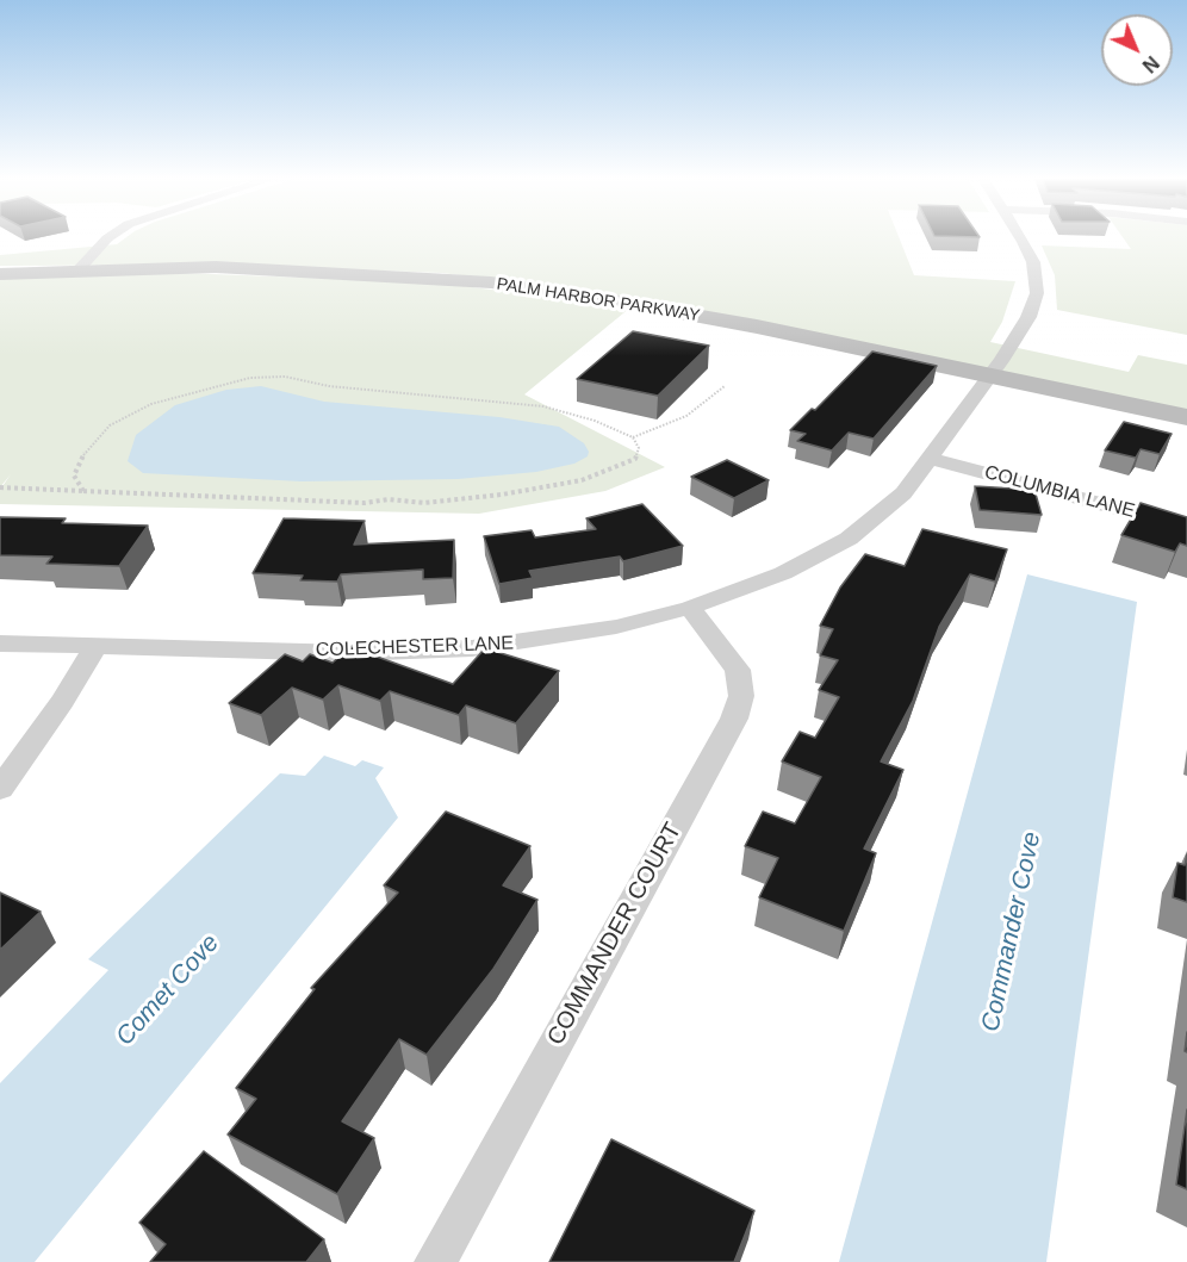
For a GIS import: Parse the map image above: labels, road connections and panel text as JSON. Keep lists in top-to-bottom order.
{
  "streets": {
    "street": [
      "PALM HARBOR PARKWAY",
      "COLUMBIA LANE",
      "COLECHESTER LANE",
      "COMMANDER COURT"
    ]
  },
  "crossings": [
    ["PALM HARBOR PARKWAY", "COLECHESTER LANE"],
    ["COLUMBIA LANE", "COLECHESTER LANE"],
    ["COLECHESTER LANE", "COMMANDER COURT"]
  ],
  "water": ["Commander Cove", "Comet Cove"],
  "north": "bottom right"
}
